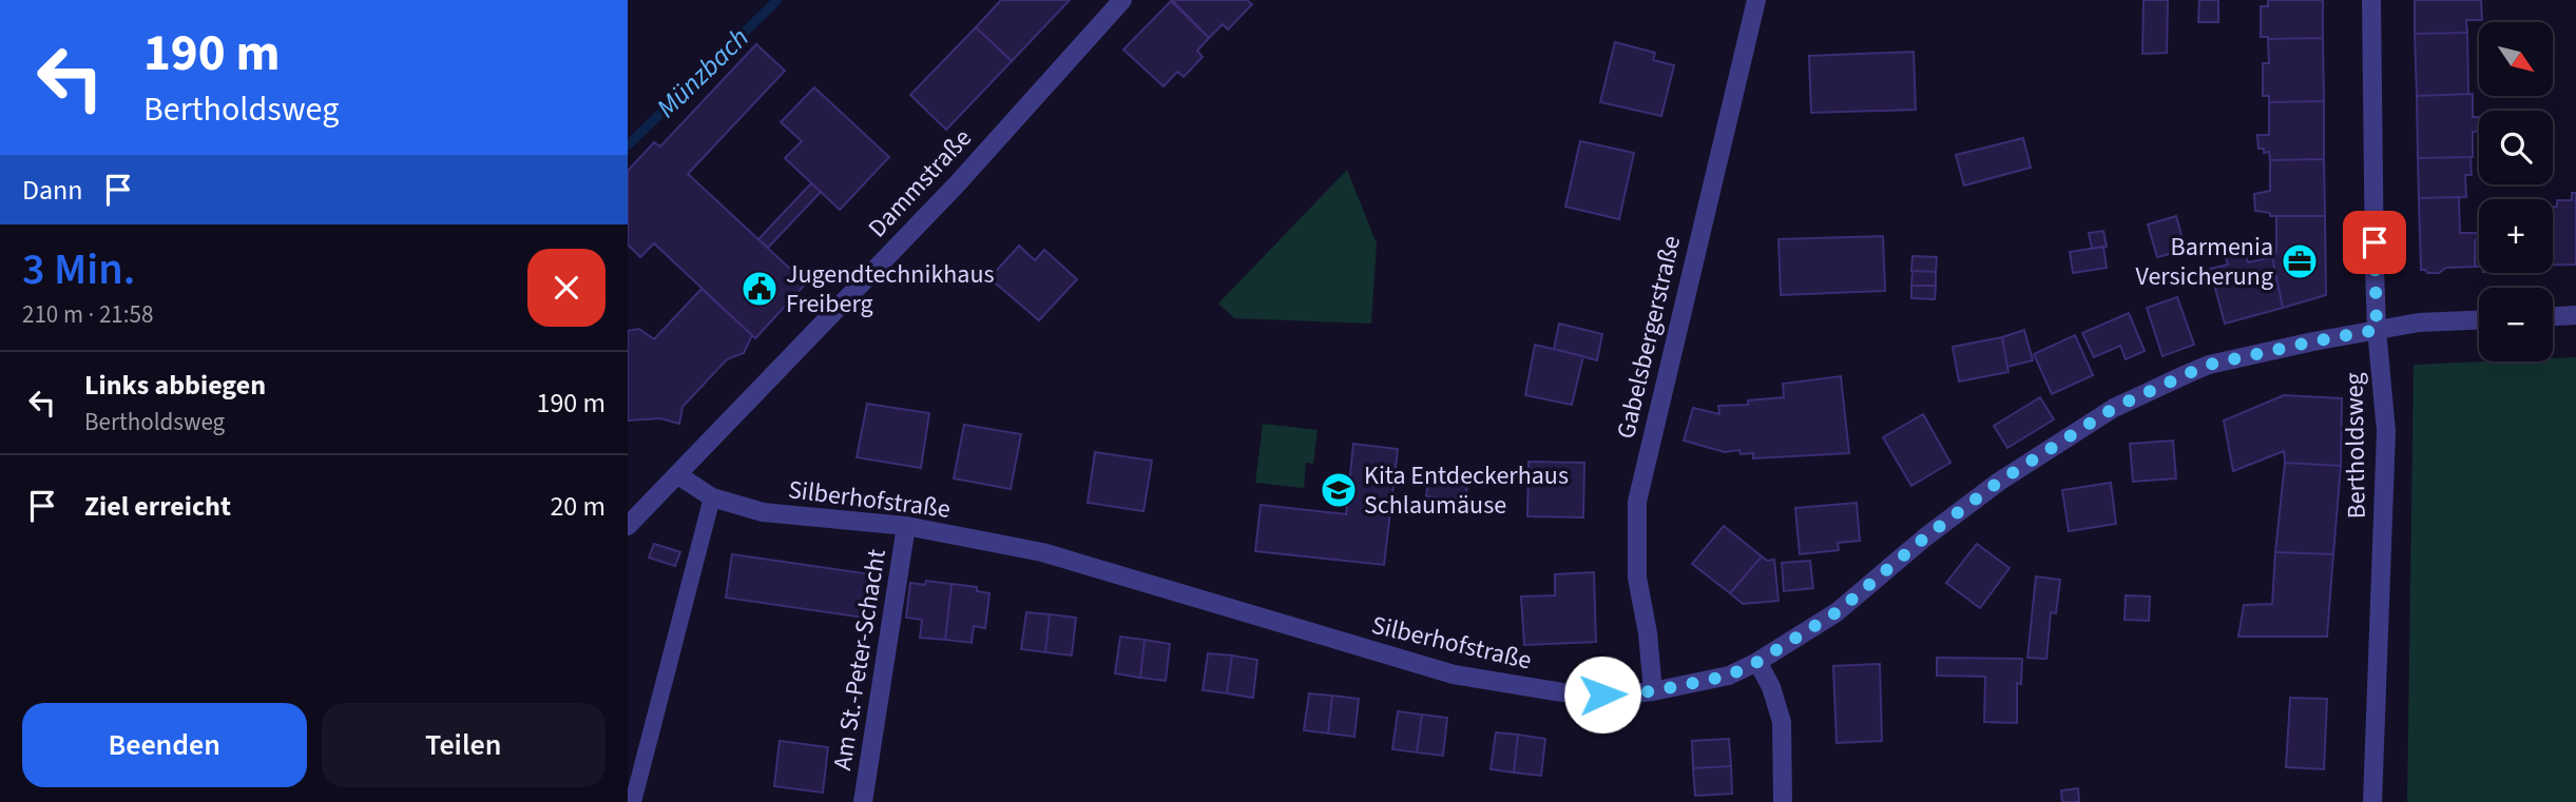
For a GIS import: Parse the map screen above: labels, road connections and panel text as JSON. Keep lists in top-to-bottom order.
{
  "streets": {
    "street": [
      "Dammstraße",
      "Gabelsbergerstraße",
      "Bertholdsweg",
      "Silberhofstraße",
      "Am St.-Peter-Schacht"
    ]
  },
  "crossings": [
    ["Dammstraße", "Silberhofstraße"],
    ["Gabelsbergerstraße", "Silberhofstraße"],
    ["Bertholdsweg", "Silberhofstraße"],
    ["Silberhofstraße", "Am St.-Peter-Schacht"]
  ],
  "water": ["Münzbach"],
  "places": {
    "office": ["Barmenia Versicherung"],
    "public building": ["Jugendtechnikhaus Freiberg"],
    "school or university": ["Kita Entdeckerhaus Schlaumäuse"]
  },
  "north": "bottom right",
  "page": {
    "turn": ["190 m", "Bertholdsweg"],
    "map_buttons": ["+", "−"],
    "then": "Dann",
    "heading": ["3 Min.", "210 m · 21:58"],
    "list": [
      {
        "name": "Links abbiegen",
        "note": "Bertholdsweg",
        "value": "190 m"
      },
      {
        "name": "Ziel erreicht",
        "value": "20 m"
      }
    ],
    "buttons": ["Beenden", "Teilen"]
  }
}
